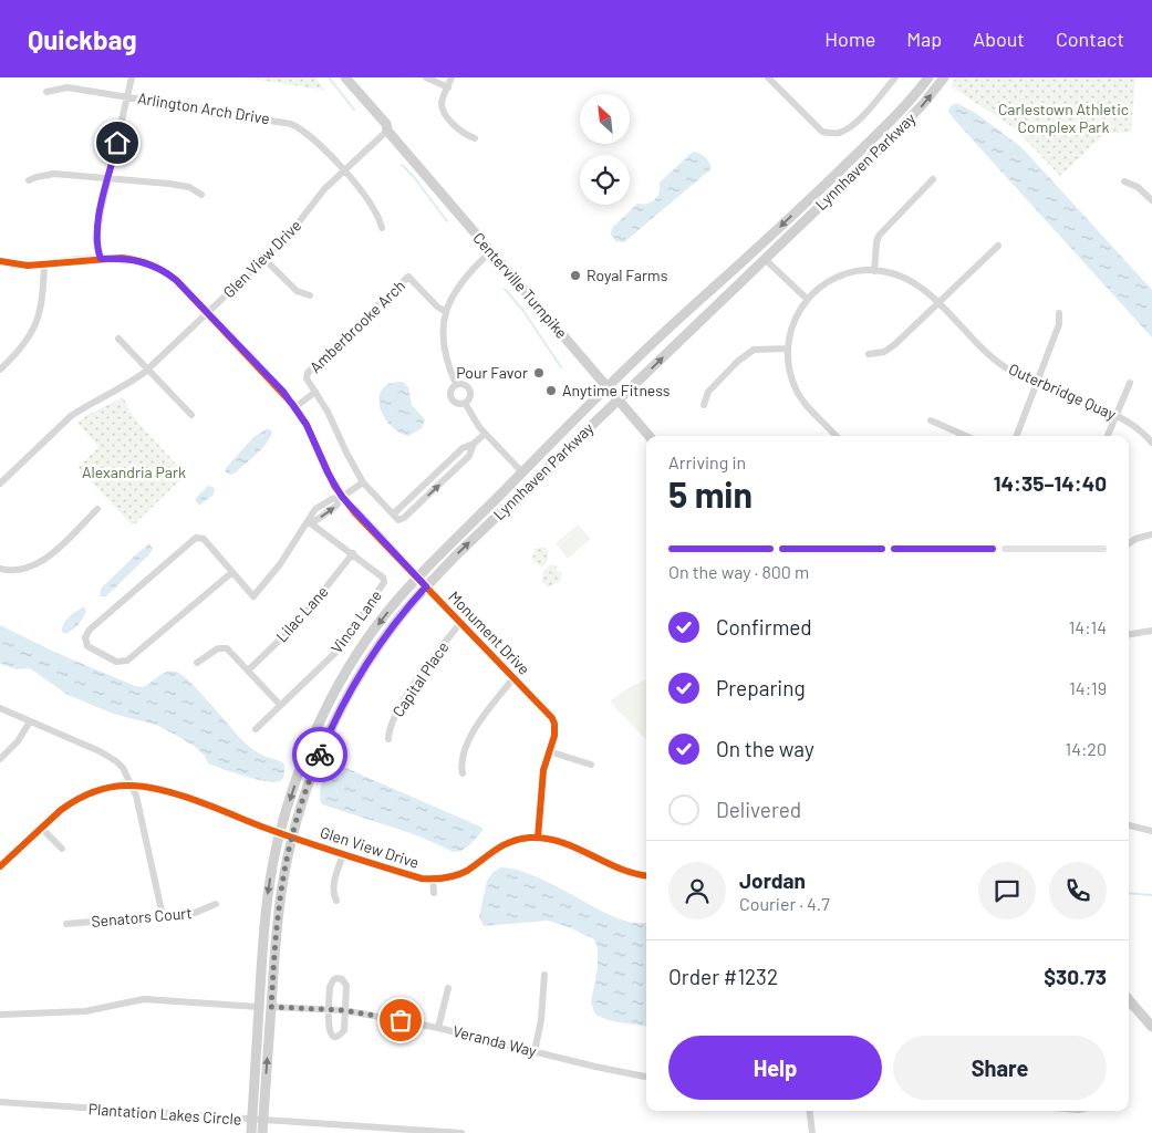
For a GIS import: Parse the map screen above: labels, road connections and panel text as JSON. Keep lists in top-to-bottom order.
{
  "streets": {
    "main road": ["Lynnhaven Parkway", "Centerville Turnpike"],
    "street": [
      "Arlington Arch Drive",
      "Glen View Drive",
      "Amberbrooke Arch",
      "Outerbridge Quay",
      "Lilac Lane",
      "Vinca Lane",
      "Monument Drive",
      "Capital Place",
      "Senators Court",
      "Veranda Way",
      "Plantation Lakes Circle"
    ]
  },
  "crossings": [
    ["Arlington Arch Drive", "Glen View Drive"],
    ["Lynnhaven Parkway", "Glen View Drive"],
    ["Lynnhaven Parkway", "Centerville Turnpike"],
    ["Lynnhaven Parkway", "Monument Drive"],
    ["Lynnhaven Parkway", "Veranda Way"],
    ["Lynnhaven Parkway", "Plantation Lakes Circle"],
    ["Glen View Drive", "Centerville Turnpike"],
    ["Glen View Drive", "Monument Drive"],
    ["Amberbrooke Arch", "Monument Drive"],
    ["Lilac Lane", "Vinca Lane"],
    ["Monument Drive", "Capital Place"]
  ],
  "parks": ["Carlestown Athletic Complex Park", "Alexandria Park"],
  "places": ["Royal Farms", "Pour Favor", "Anytime Fitness"],
  "north": "top left",
  "page": {
    "header": "Quickbag",
    "nav": [
      "Home",
      "Map",
      "About",
      "Contact"
    ],
    "heading": ["5 min", "Arriving in", "14:35–14:40"],
    "panel": [
      "Jordan",
      "Courier · 4.7",
      "Order #1232",
      "$30.73"
    ],
    "bar": "On the way · 800 m",
    "list": [
      ["Confirmed", "14:14"],
      ["Preparing", "14:19"],
      ["On the way", "14:20"],
      "Delivered"
    ],
    "buttons": ["Help", "Share"]
  }
}
